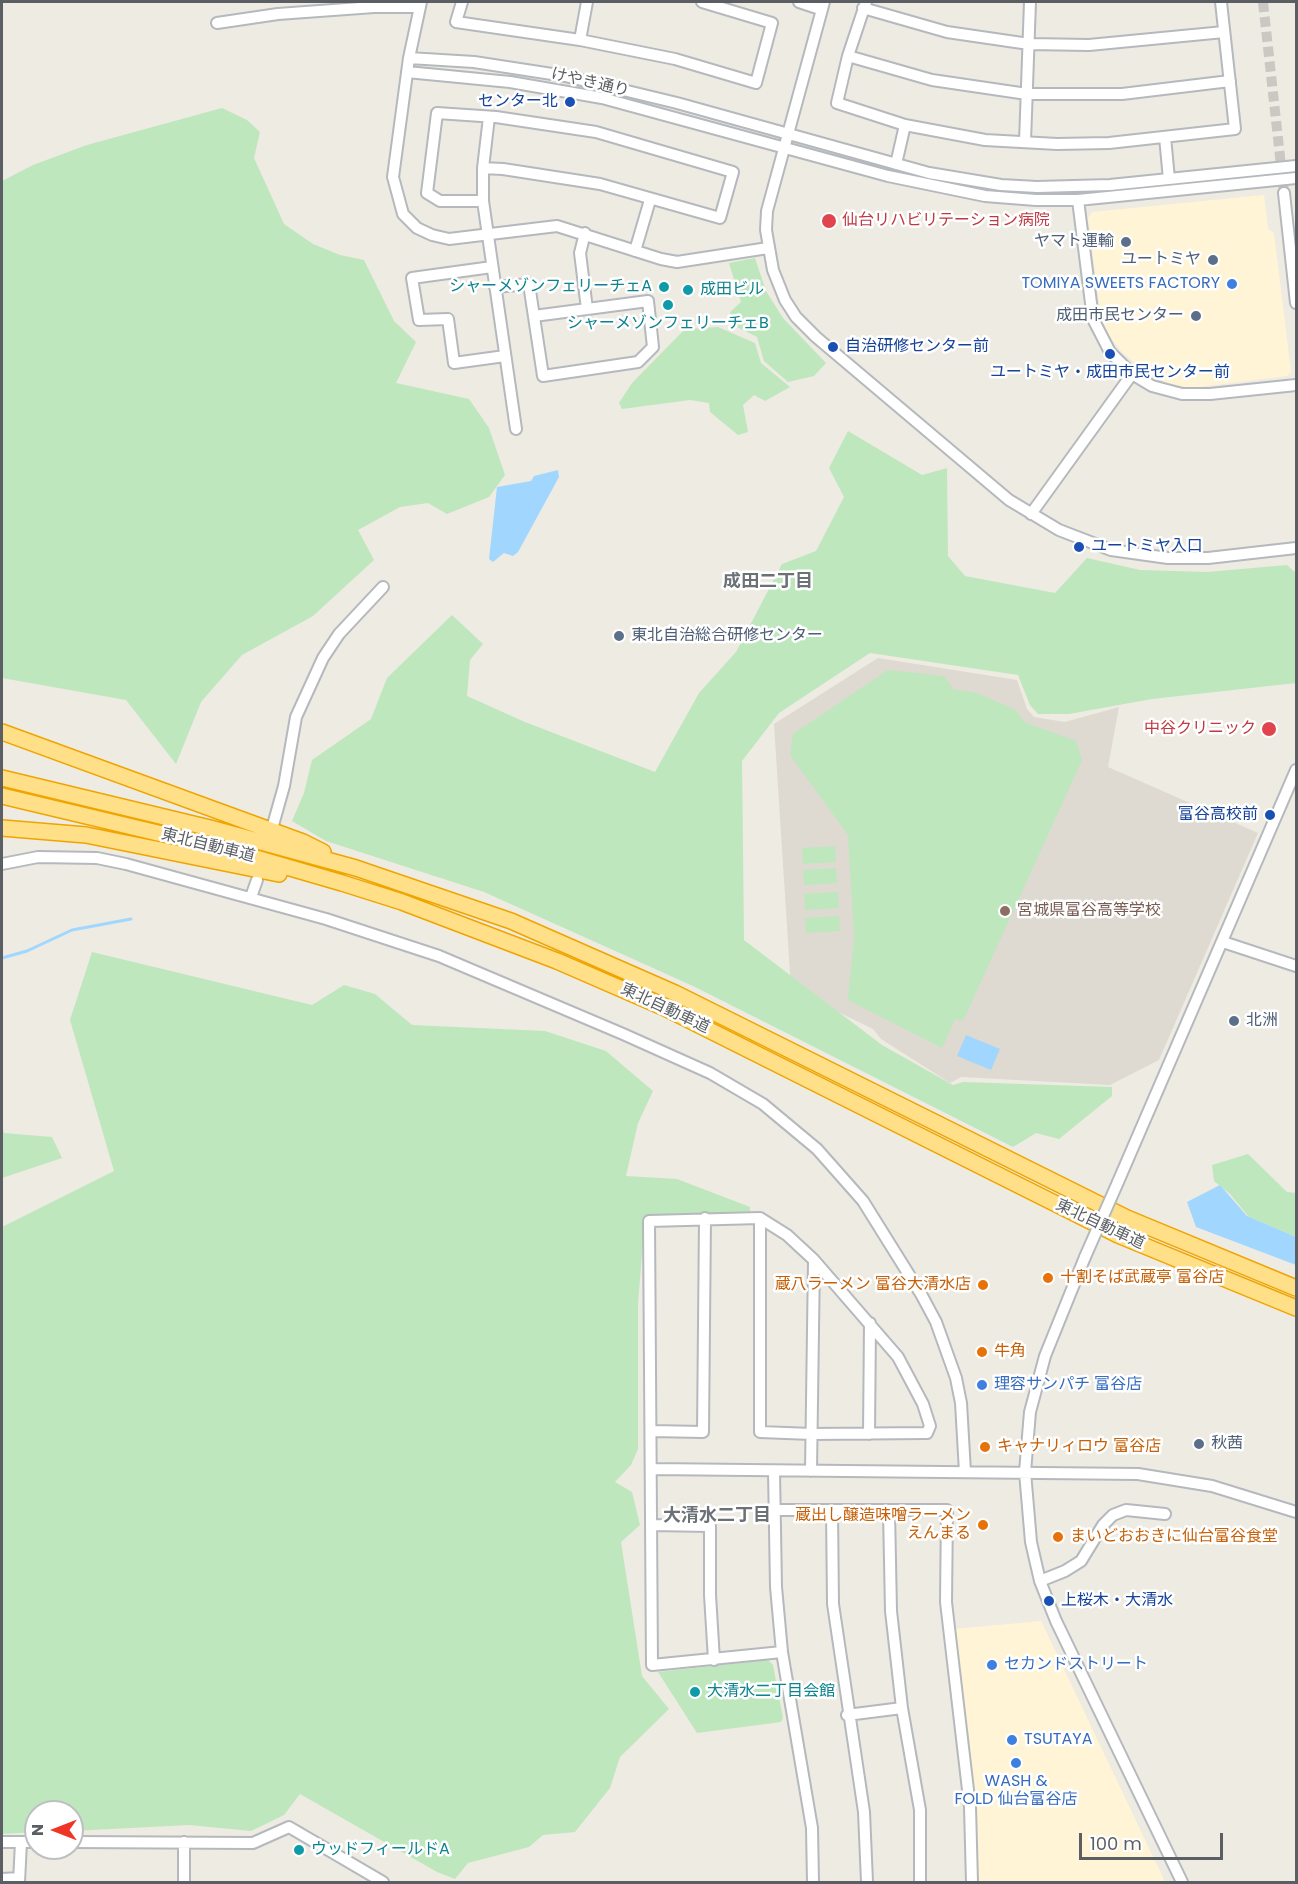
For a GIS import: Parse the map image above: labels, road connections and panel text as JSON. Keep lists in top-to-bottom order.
{
  "streets": {
    "highway": ["東北自動車道"],
    "street": ["けやき通り"]
  },
  "districts": ["成田二丁目", "大清水二丁目"],
  "places": [
    "センター北",
    "仙台リハビリテーション病院",
    "ヤマト運輸",
    "ユートミヤ",
    "TOMIYA SWEETS FACTORY",
    "シャーメゾンフェリーチェA",
    "成田ビル",
    "シャーメゾンフェリーチェB",
    "成田市民センター",
    "自治研修センター前",
    "ユートミヤ・成田市民センター前",
    "ユートミヤ入口",
    "東北自治総合研修センター",
    "中谷クリニック",
    "富谷高校前",
    "宮城県富谷高等学校",
    "北洲",
    "十割そば武蔵亭 富谷店",
    "蔵八ラーメン 富谷大清水店",
    "牛角",
    "理容サンパチ 富谷店",
    "秋茜",
    "キャナリィロウ 富谷店",
    "蔵出し醸造味噌ラーメン えんまる",
    "まいどおおきに仙台富谷食堂",
    "上桜木・大清水",
    "セカンドストリート",
    "大清水二丁目会館",
    "TSUTAYA",
    "WASH & FOLD 仙台富谷店",
    "ウッドフィールドA"
  ],
  "scale_bar": "100 m",
  "north": "left"
}
